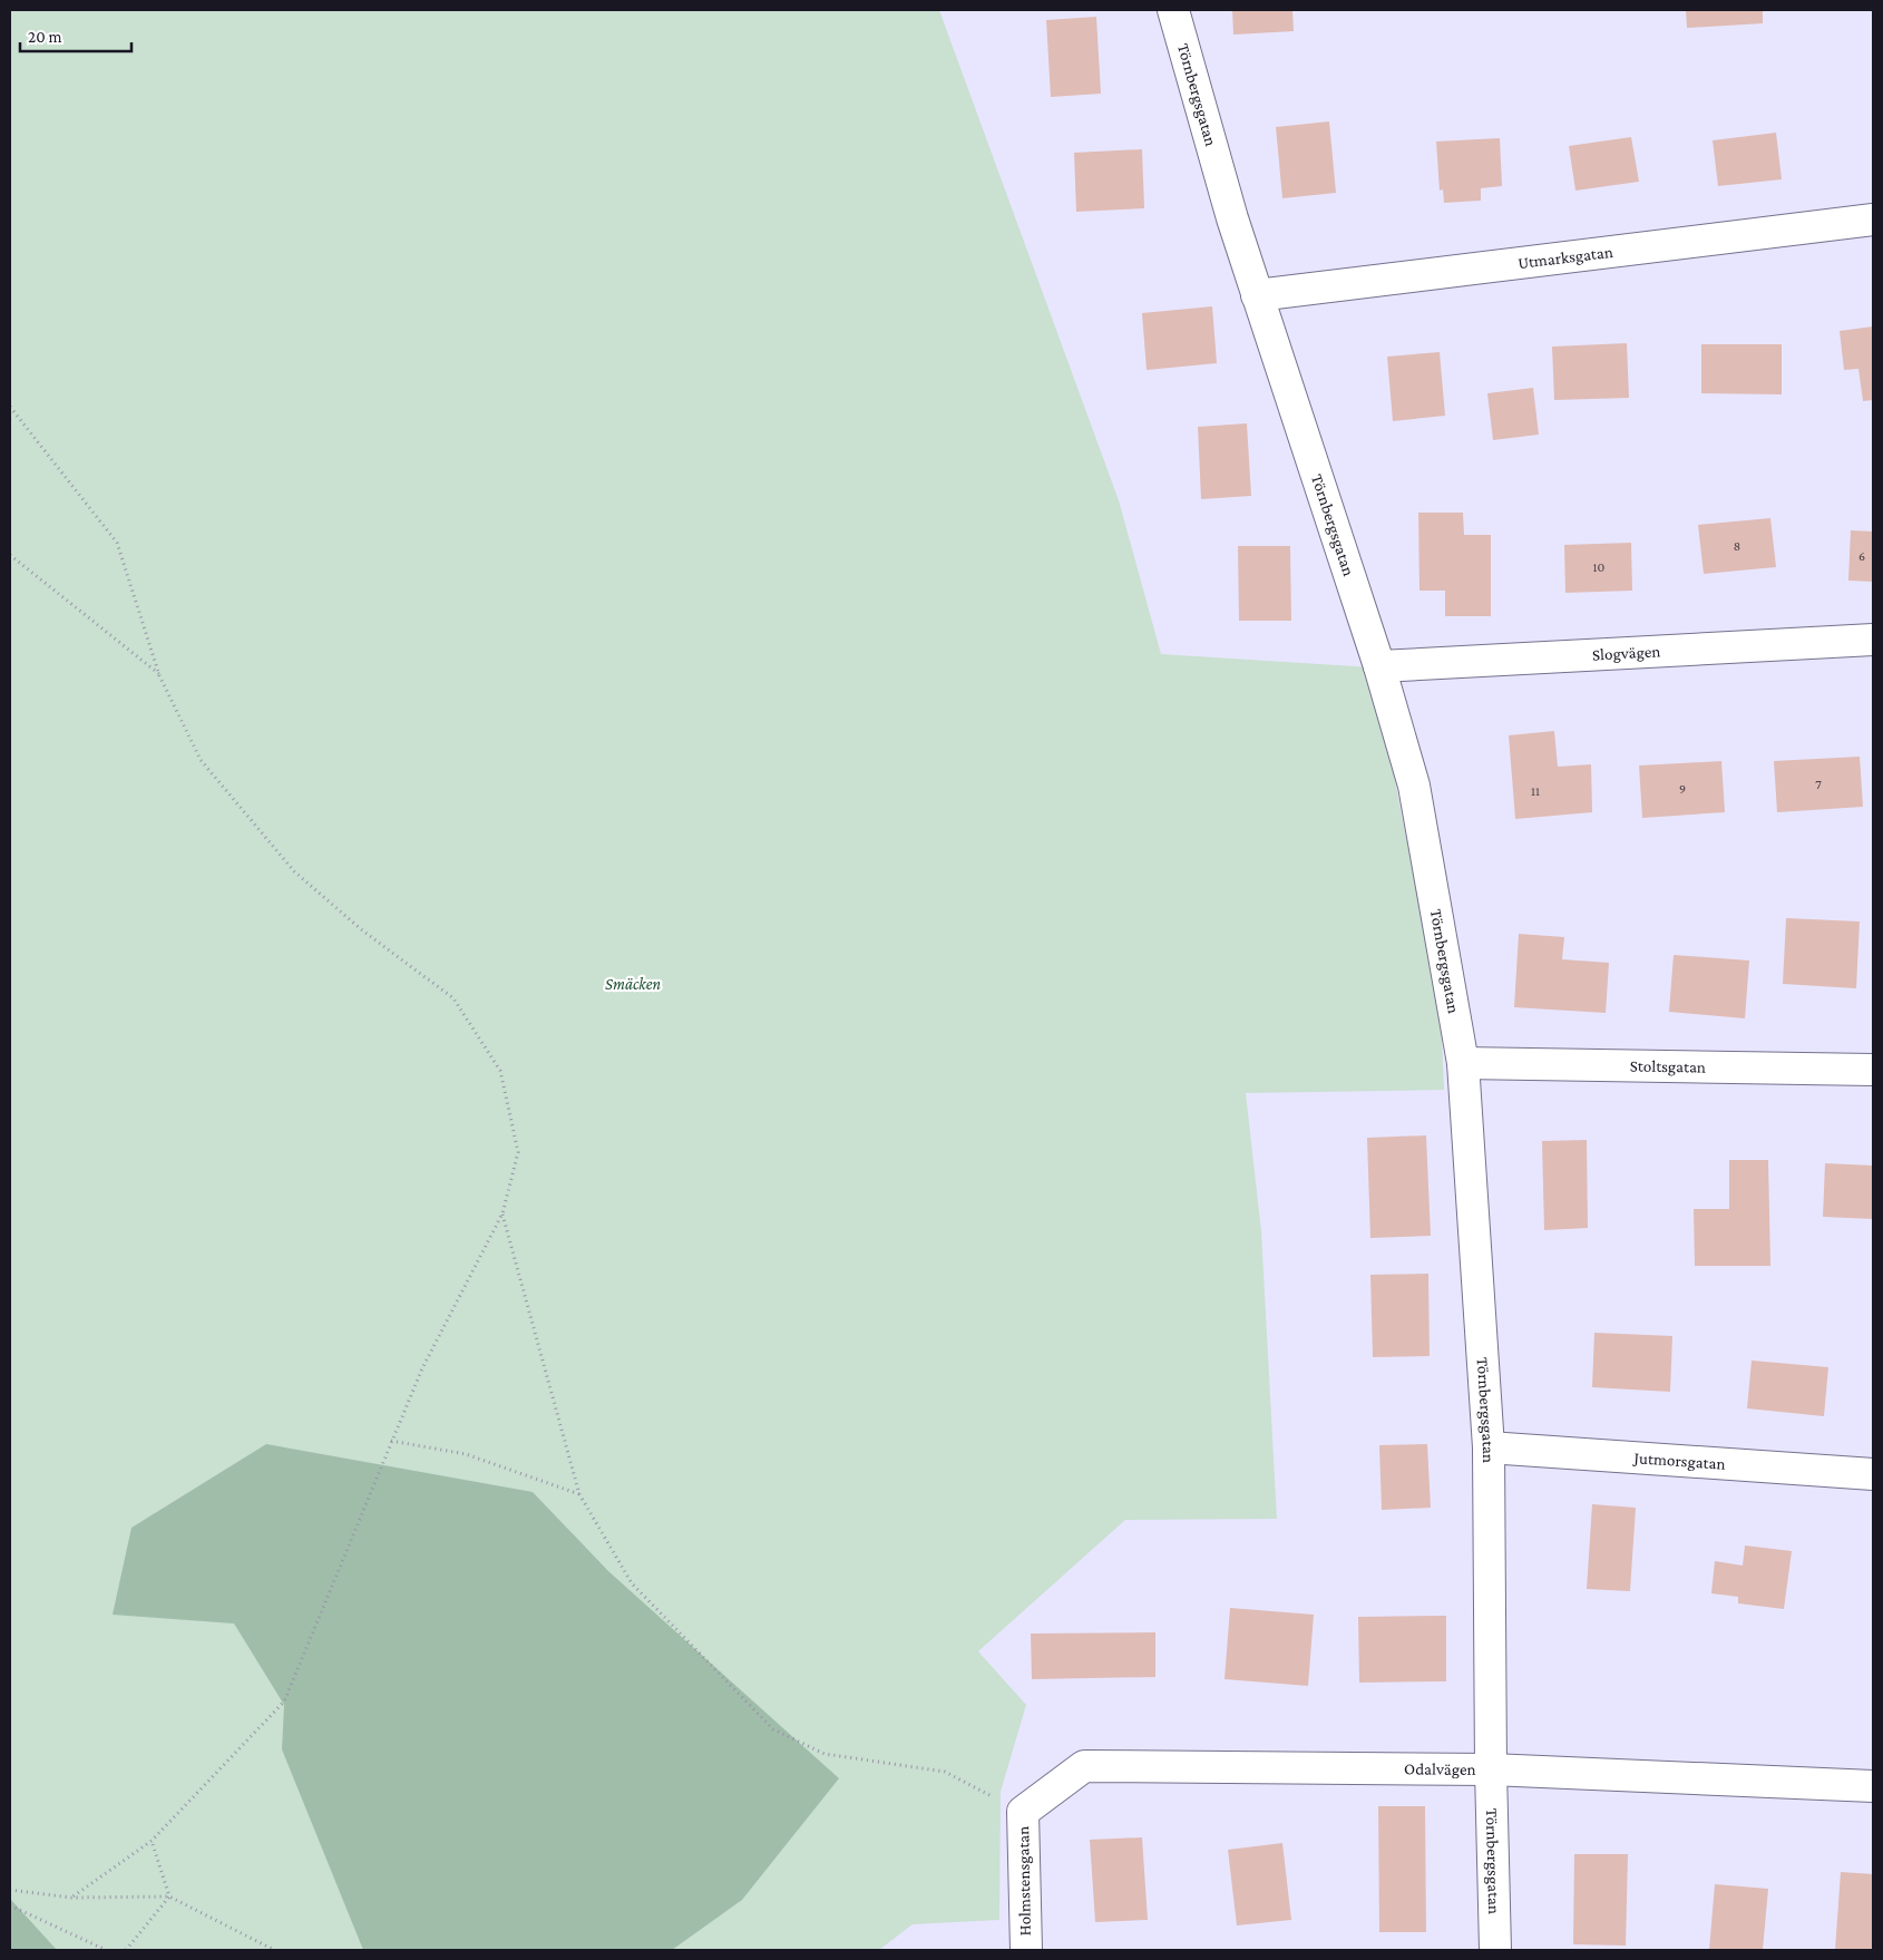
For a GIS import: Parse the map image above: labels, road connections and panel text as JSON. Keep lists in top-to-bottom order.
{
  "streets": {
    "street": [
      "Törnbergsgatan",
      "Utmarksgatan",
      "Slogvägen",
      "Stoltsgatan",
      "Jutmorsgatan",
      "Odalvägen",
      "Holmstensgatan"
    ]
  },
  "crossings": [
    ["Törnbergsgatan", "Utmarksgatan"],
    ["Törnbergsgatan", "Slogvägen"],
    ["Törnbergsgatan", "Stoltsgatan"],
    ["Törnbergsgatan", "Jutmorsgatan"],
    ["Törnbergsgatan", "Odalvägen"],
    ["Odalvägen", "Holmstensgatan"]
  ],
  "parks": ["Smäcken"],
  "house_numbers": [
    "8",
    "6",
    "10",
    "7",
    "9",
    "11"
  ],
  "scale_bar": "20 m"
}
